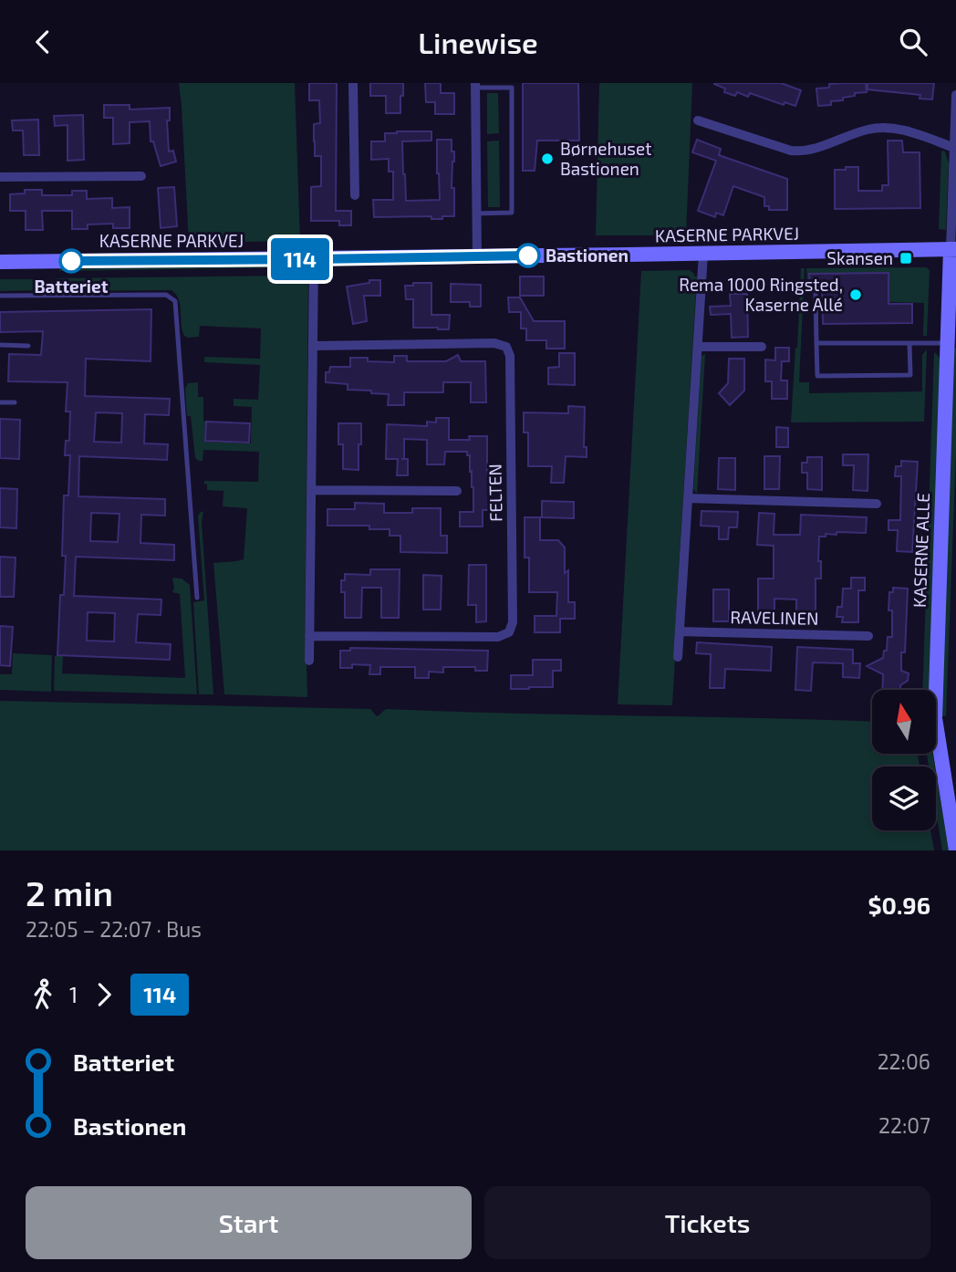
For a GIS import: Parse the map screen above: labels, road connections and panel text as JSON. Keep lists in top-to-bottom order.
{
  "streets": {
    "street": [
      "KASERNE PARKVEJ",
      "FELTEN",
      "KASERNE ALLE",
      "RAVELINEN"
    ]
  },
  "crossings": [
    ["KASERNE PARKVEJ", "KASERNE ALLE"]
  ],
  "places": {
    "other": [
      "Børnehuset Bastionen",
      "Bastionen",
      "Batteriet",
      "Rema 1000 Ringsted, Kaserne Allé"
    ],
    "transit": ["Skansen"]
  },
  "lines": ["bus line 114"],
  "north": "top",
  "page": {
    "header": "Linewise",
    "on_map": "114",
    "heading": ["2 min", "22:05 – 22:07 · Bus", "$0.96"],
    "legs": ["1", "114"],
    "list": [
      {
        "name": "Batteriet",
        "value": "22:06"
      },
      {
        "name": "Bastionen",
        "value": "22:07"
      }
    ],
    "buttons": ["Start", "Tickets"]
  }
}
